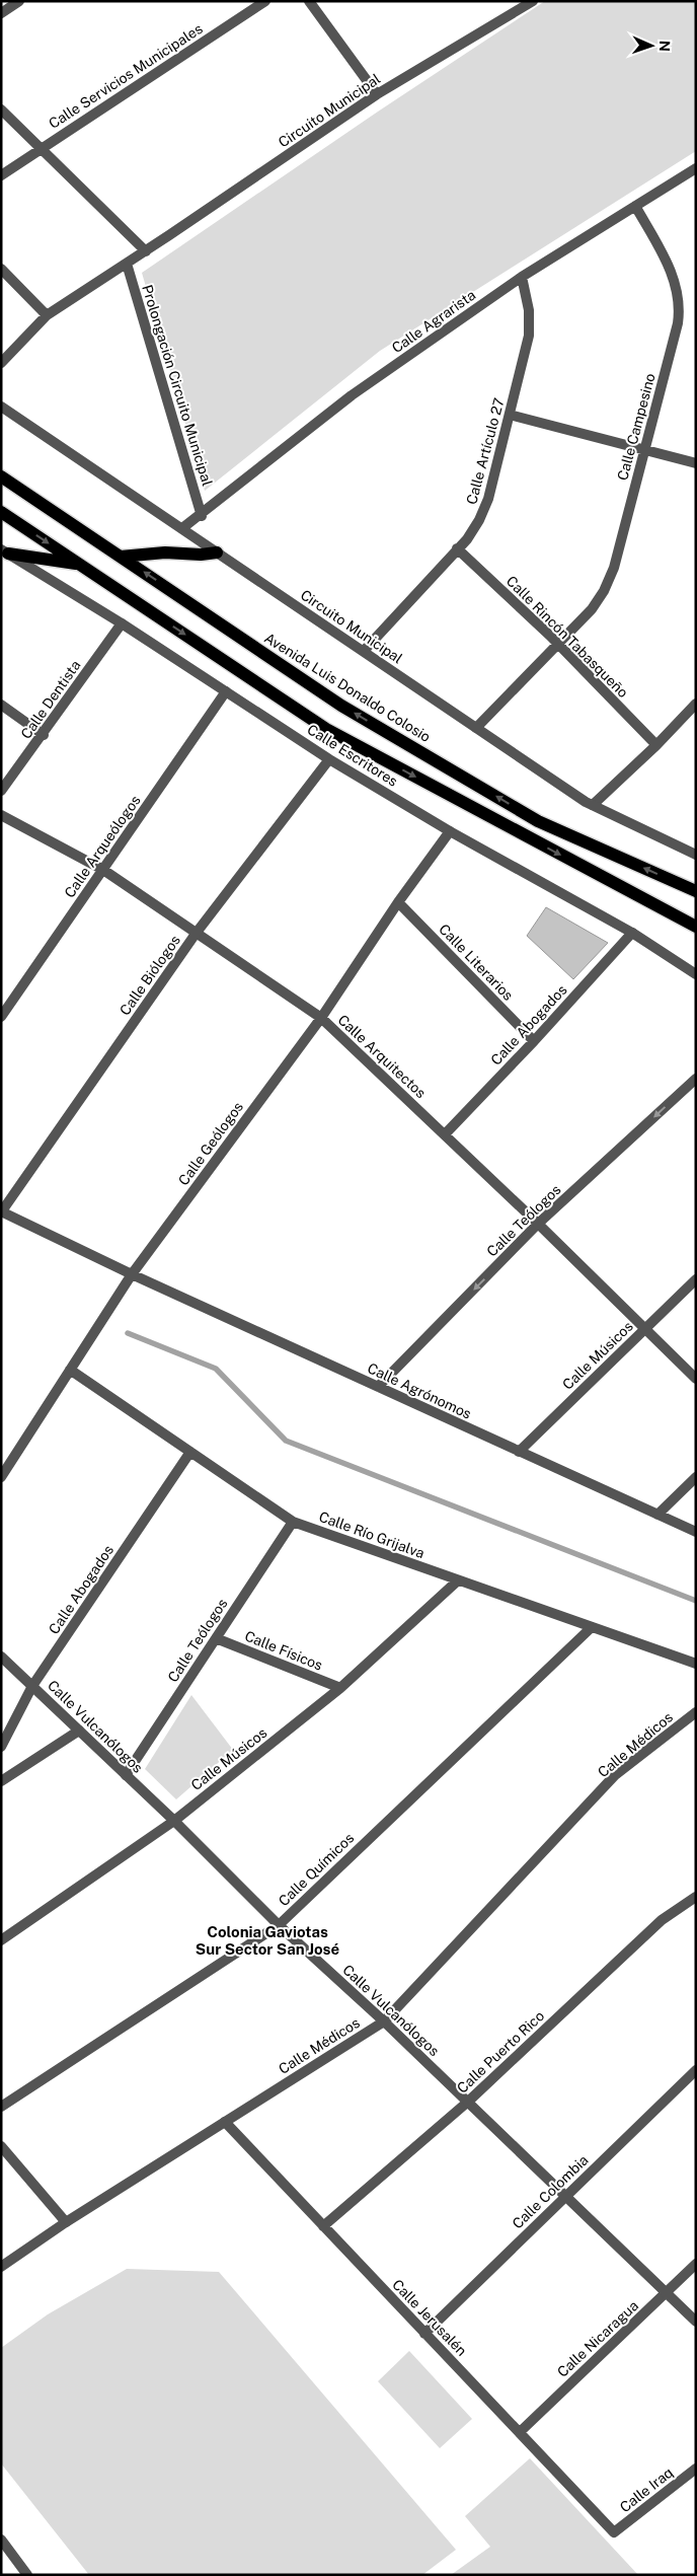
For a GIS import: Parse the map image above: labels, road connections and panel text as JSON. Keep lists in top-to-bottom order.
{
  "streets": {
    "main road": ["Avenida Luis Donaldo Colosio"],
    "street": [
      "Calle Servicios Municipales",
      "Circuito Municipal",
      "Calle Agrarista",
      "Prolongación Circuito Municipal",
      "Calle Campesino",
      "Calle Artículo 27",
      "Calle Rincón Tabasqueño",
      "Calle Dentista",
      "Calle Escritores",
      "Calle Arqueólogos",
      "Calle Literarios",
      "Calle Biólogos",
      "Calle Abogados",
      "Calle Arquitectos",
      "Calle Geólogos",
      "Calle Teólogos",
      "Calle Músicos",
      "Calle Agrónomos",
      "Calle Río Grijalva",
      "Calle Físicos",
      "Calle Vulcanólogos",
      "Calle Médicos",
      "Calle Químicos",
      "Calle Puerto Rico",
      "Calle Colombia",
      "Calle Jerusalén",
      "Calle Nicaragua",
      "Calle Iraq"
    ]
  },
  "crossings": [
    ["Circuito Municipal", "Calle Agrarista"],
    ["Circuito Municipal", "Prolongación Circuito Municipal"],
    ["Circuito Municipal", "Calle Campesino"],
    ["Circuito Municipal", "Calle Artículo 27"],
    ["Calle Agrarista", "Prolongación Circuito Municipal"],
    ["Calle Agrarista", "Calle Campesino"],
    ["Calle Agrarista", "Calle Artículo 27"],
    ["Calle Campesino", "Calle Rincón Tabasqueño"],
    ["Calle Artículo 27", "Calle Rincón Tabasqueño"],
    ["Calle Dentista", "Calle Escritores"],
    ["Calle Escritores", "Calle Arqueólogos"],
    ["Calle Escritores", "Calle Biólogos"],
    ["Calle Escritores", "Calle Abogados"],
    ["Calle Escritores", "Calle Geólogos"],
    ["Calle Arqueólogos", "Calle Arquitectos"],
    ["Calle Literarios", "Calle Abogados"],
    ["Calle Literarios", "Calle Geólogos"],
    ["Calle Biólogos", "Calle Arquitectos"],
    ["Calle Biólogos", "Calle Agrónomos"],
    ["Calle Abogados", "Calle Arquitectos"],
    ["Calle Abogados", "Calle Río Grijalva"],
    ["Calle Abogados", "Calle Vulcanólogos"],
    ["Calle Arquitectos", "Calle Geólogos"],
    ["Calle Arquitectos", "Calle Teólogos"],
    ["Calle Arquitectos", "Calle Músicos"],
    ["Calle Geólogos", "Calle Agrónomos"],
    ["Calle Geólogos", "Calle Río Grijalva"],
    ["Calle Teólogos", "Calle Agrónomos"],
    ["Calle Teólogos", "Calle Río Grijalva"],
    ["Calle Teólogos", "Calle Físicos"],
    ["Calle Teólogos", "Calle Vulcanólogos"],
    ["Calle Músicos", "Calle Agrónomos"],
    ["Calle Músicos", "Calle Río Grijalva"],
    ["Calle Músicos", "Calle Físicos"],
    ["Calle Músicos", "Calle Vulcanólogos"],
    ["Calle Río Grijalva", "Calle Químicos"],
    ["Calle Vulcanólogos", "Calle Médicos"],
    ["Calle Vulcanólogos", "Calle Químicos"],
    ["Calle Vulcanólogos", "Calle Puerto Rico"],
    ["Calle Vulcanólogos", "Calle Colombia"],
    ["Calle Vulcanólogos", "Calle Nicaragua"],
    ["Calle Médicos", "Calle Jerusalén"],
    ["Calle Puerto Rico", "Calle Jerusalén"],
    ["Calle Colombia", "Calle Jerusalén"],
    ["Calle Jerusalén", "Calle Nicaragua"],
    ["Calle Jerusalén", "Calle Iraq"]
  ],
  "one_way": ["Calle Teólogos"],
  "districts": ["Colonia Gaviotas Sur Sector San José"],
  "north": "right"
}
